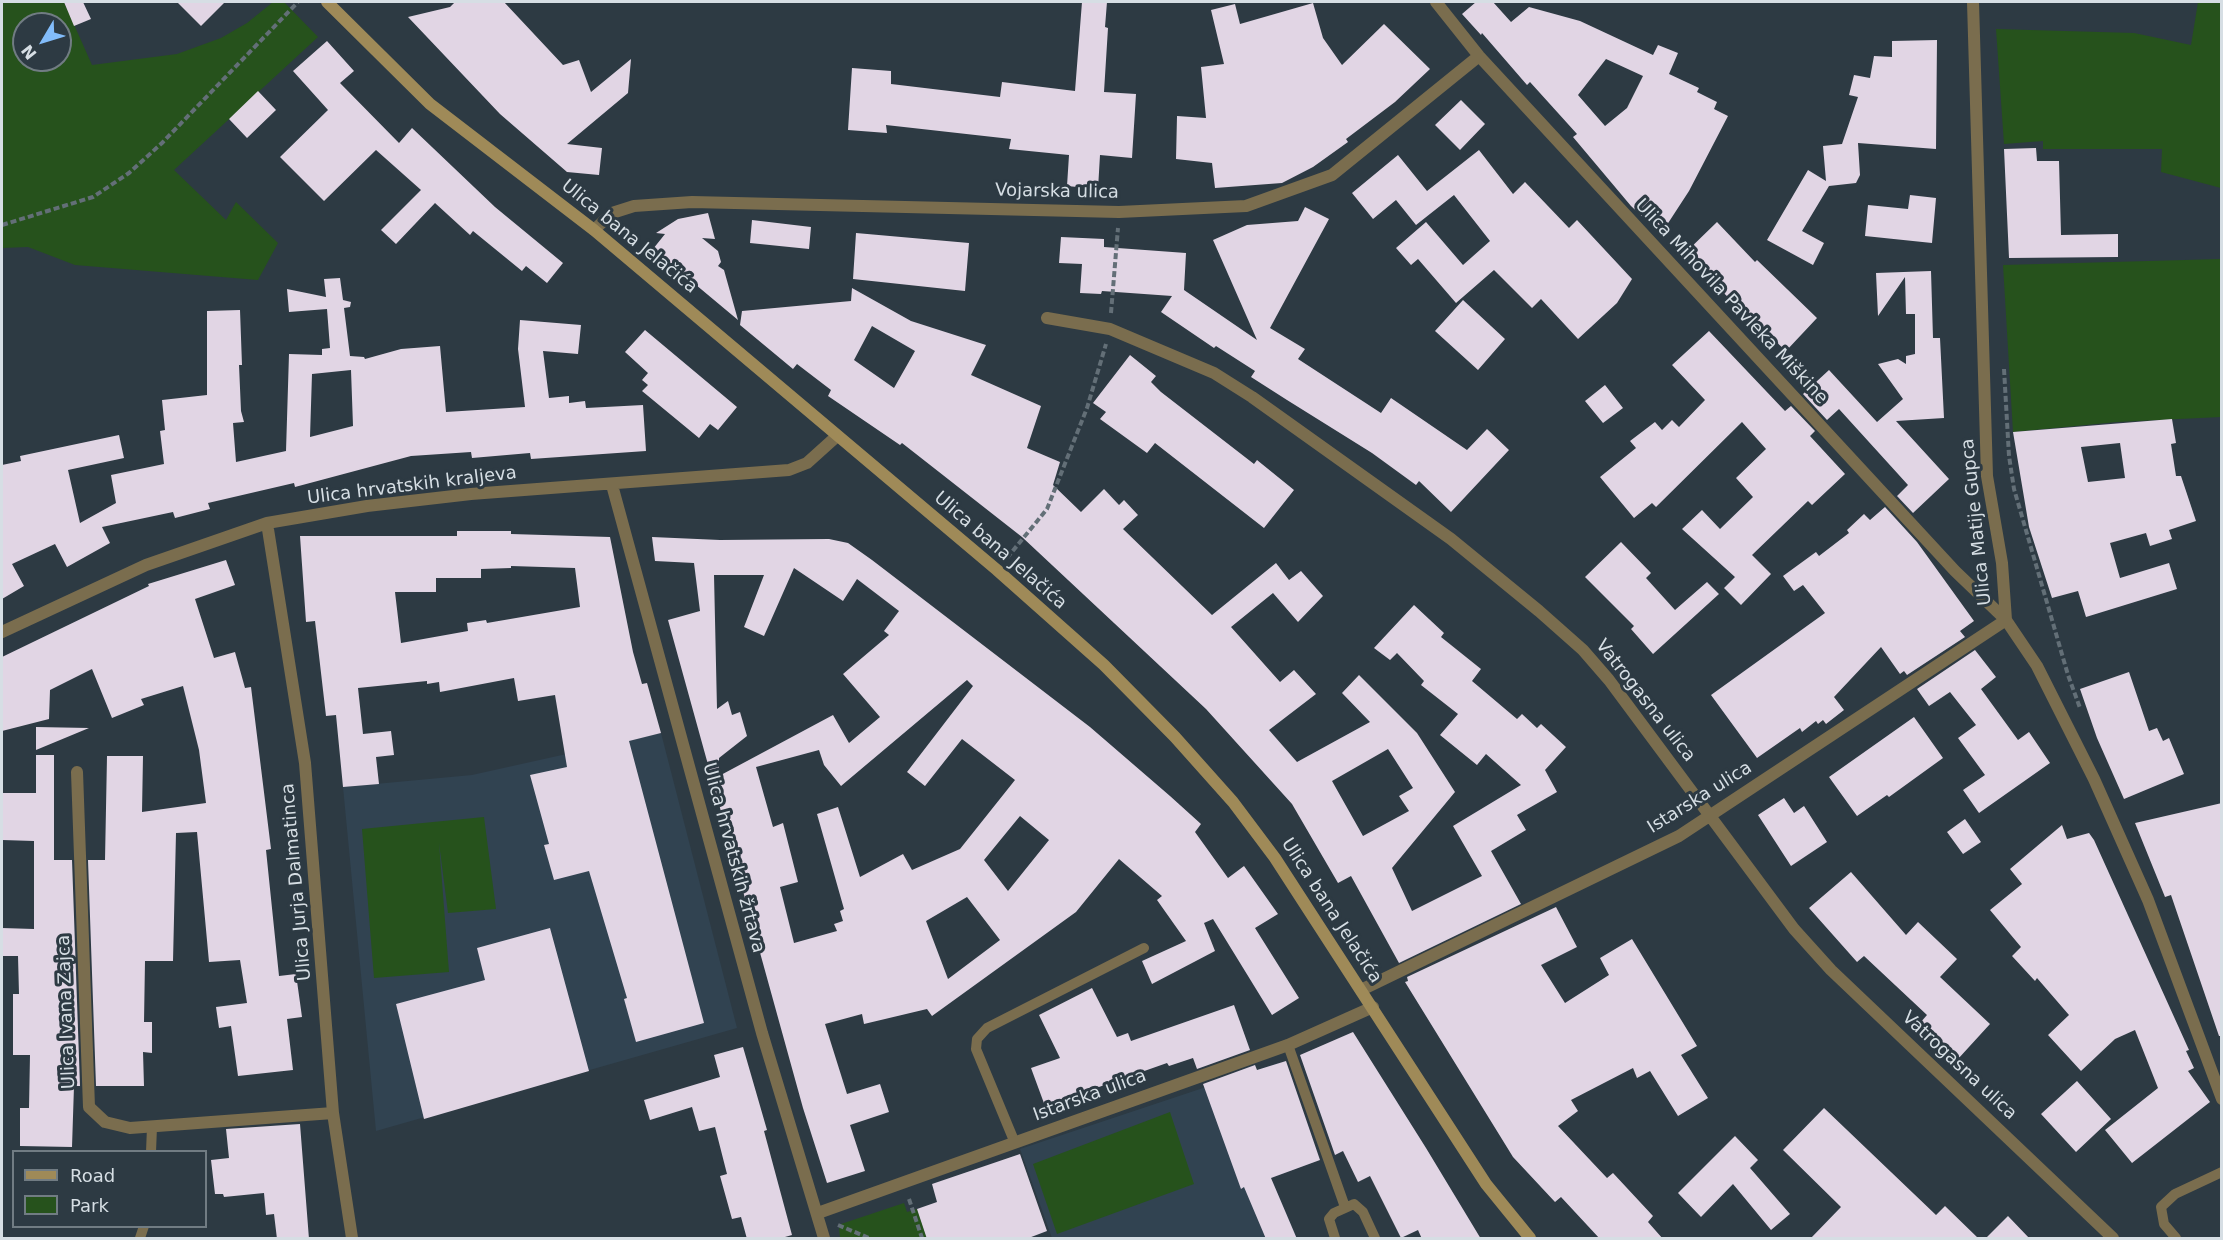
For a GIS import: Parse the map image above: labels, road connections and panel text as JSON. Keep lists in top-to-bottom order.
{
  "streets": {
    "main road": ["Ulica bana Jelačića"],
    "street": [
      "Vojarska ulica",
      "Ulica Mihovila Pavleka Miškine",
      "Ulica hrvatskih kraljeva",
      "Ulica Matije Gupca",
      "Vatrogasna ulica",
      "Istarska ulica",
      "Ulica hrvatskih žrtava",
      "Ulica Jurja Dalmatinca",
      "Ulica Ivana Zajca"
    ]
  },
  "crossings": [
    ["Vojarska ulica", "Ulica bana Jelačića"],
    ["Vojarska ulica", "Ulica Mihovila Pavleka Miškine"],
    ["Ulica bana Jelačića", "Ulica hrvatskih kraljeva"],
    ["Ulica bana Jelačića", "Istarska ulica"],
    ["Ulica Mihovila Pavleka Miškine", "Ulica Matije Gupca"],
    ["Ulica Mihovila Pavleka Miškine", "Istarska ulica"],
    ["Ulica hrvatskih kraljeva", "Ulica hrvatskih žrtava"],
    ["Ulica hrvatskih kraljeva", "Ulica Jurja Dalmatinca"],
    ["Ulica Matije Gupca", "Istarska ulica"],
    ["Vatrogasna ulica", "Istarska ulica"],
    ["Istarska ulica", "Ulica hrvatskih žrtava"],
    ["Ulica Jurja Dalmatinca", "Ulica Ivana Zajca"]
  ],
  "legend": ["Road", "Park"],
  "north": "bottom left"
}
